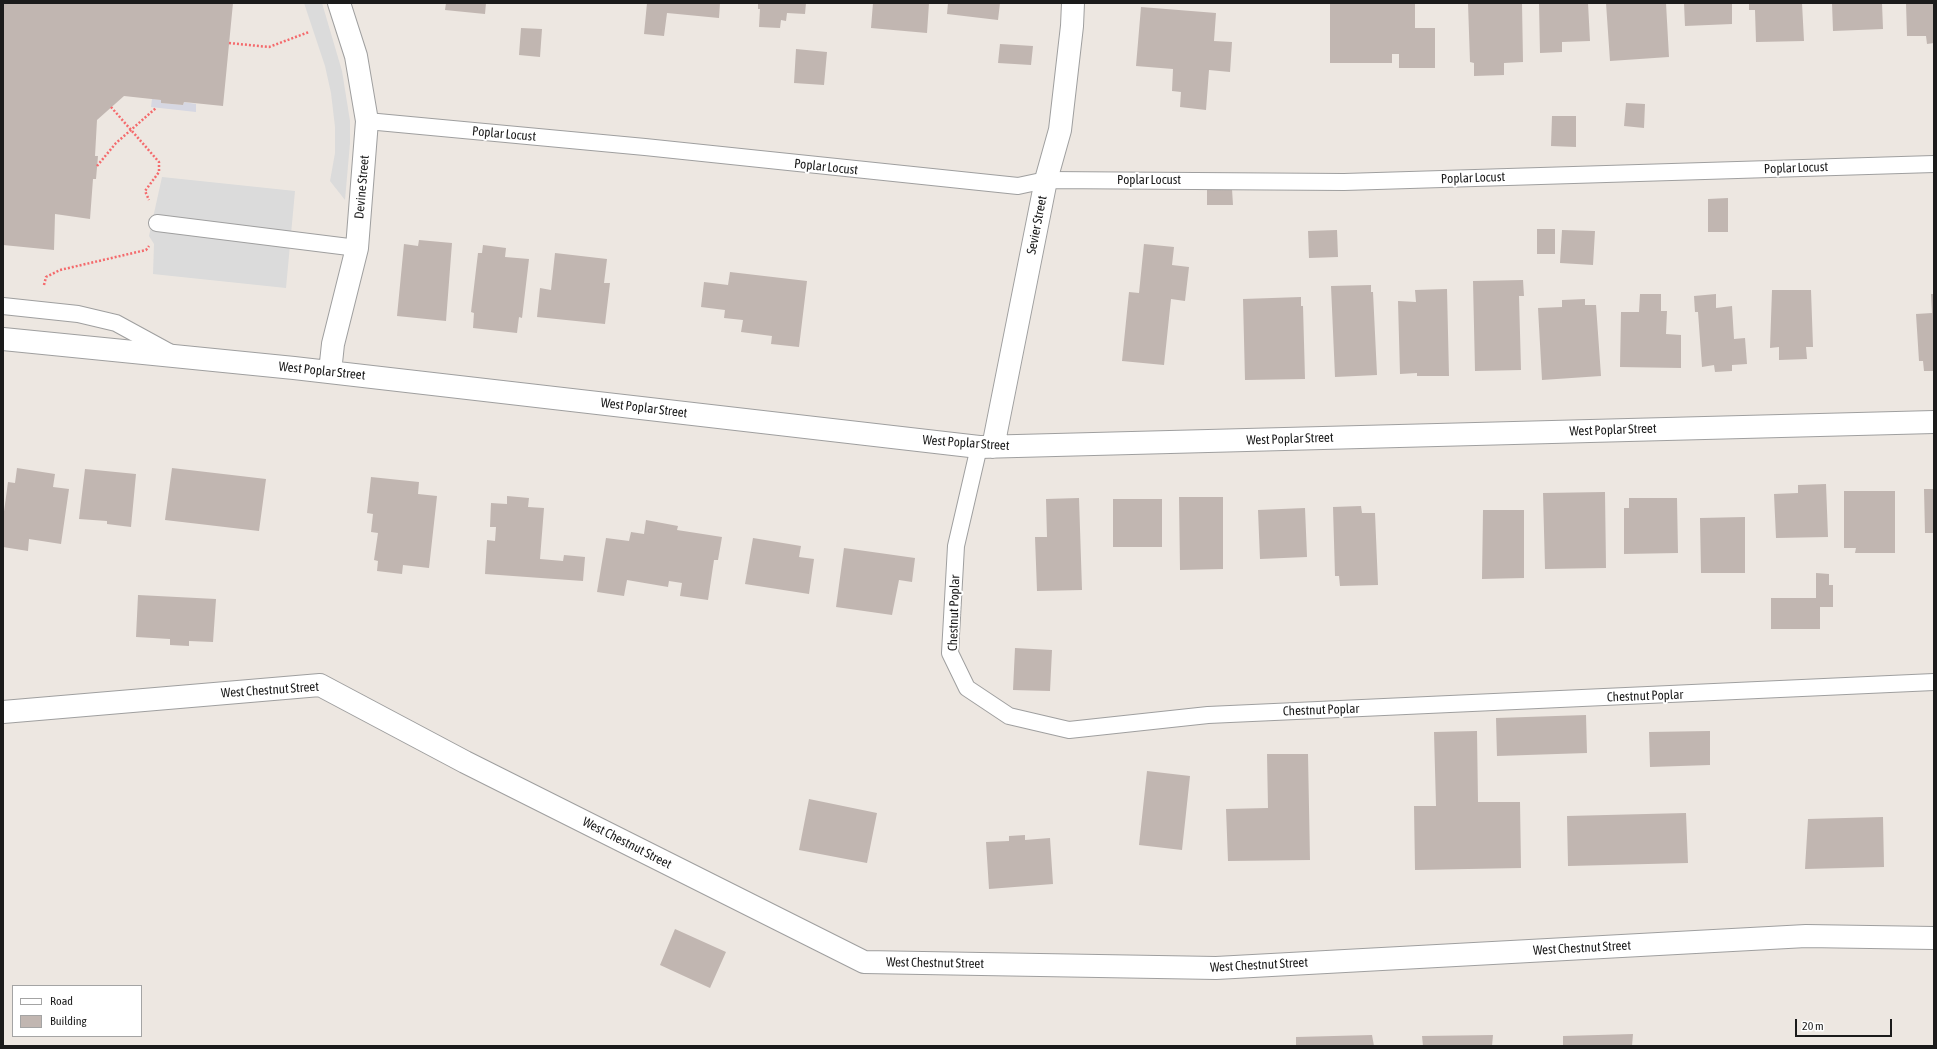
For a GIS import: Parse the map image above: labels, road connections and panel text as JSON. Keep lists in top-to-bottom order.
{
  "streets": {
    "street": [
      "Devine Street",
      "Sevier Street",
      "West Poplar Street",
      "West Chestnut Street"
    ],
    "lane": ["Poplar Locust", "Chestnut Poplar"]
  },
  "crossings": [
    ["Poplar Locust", "Devine Street"],
    ["Poplar Locust", "Sevier Street"],
    ["Devine Street", "West Poplar Street"],
    ["Sevier Street", "West Poplar Street"],
    ["Sevier Street", "Chestnut Poplar"],
    ["West Poplar Street", "Chestnut Poplar"]
  ],
  "legend": ["Road", "Building"],
  "scale_bar": "20 m"
}
